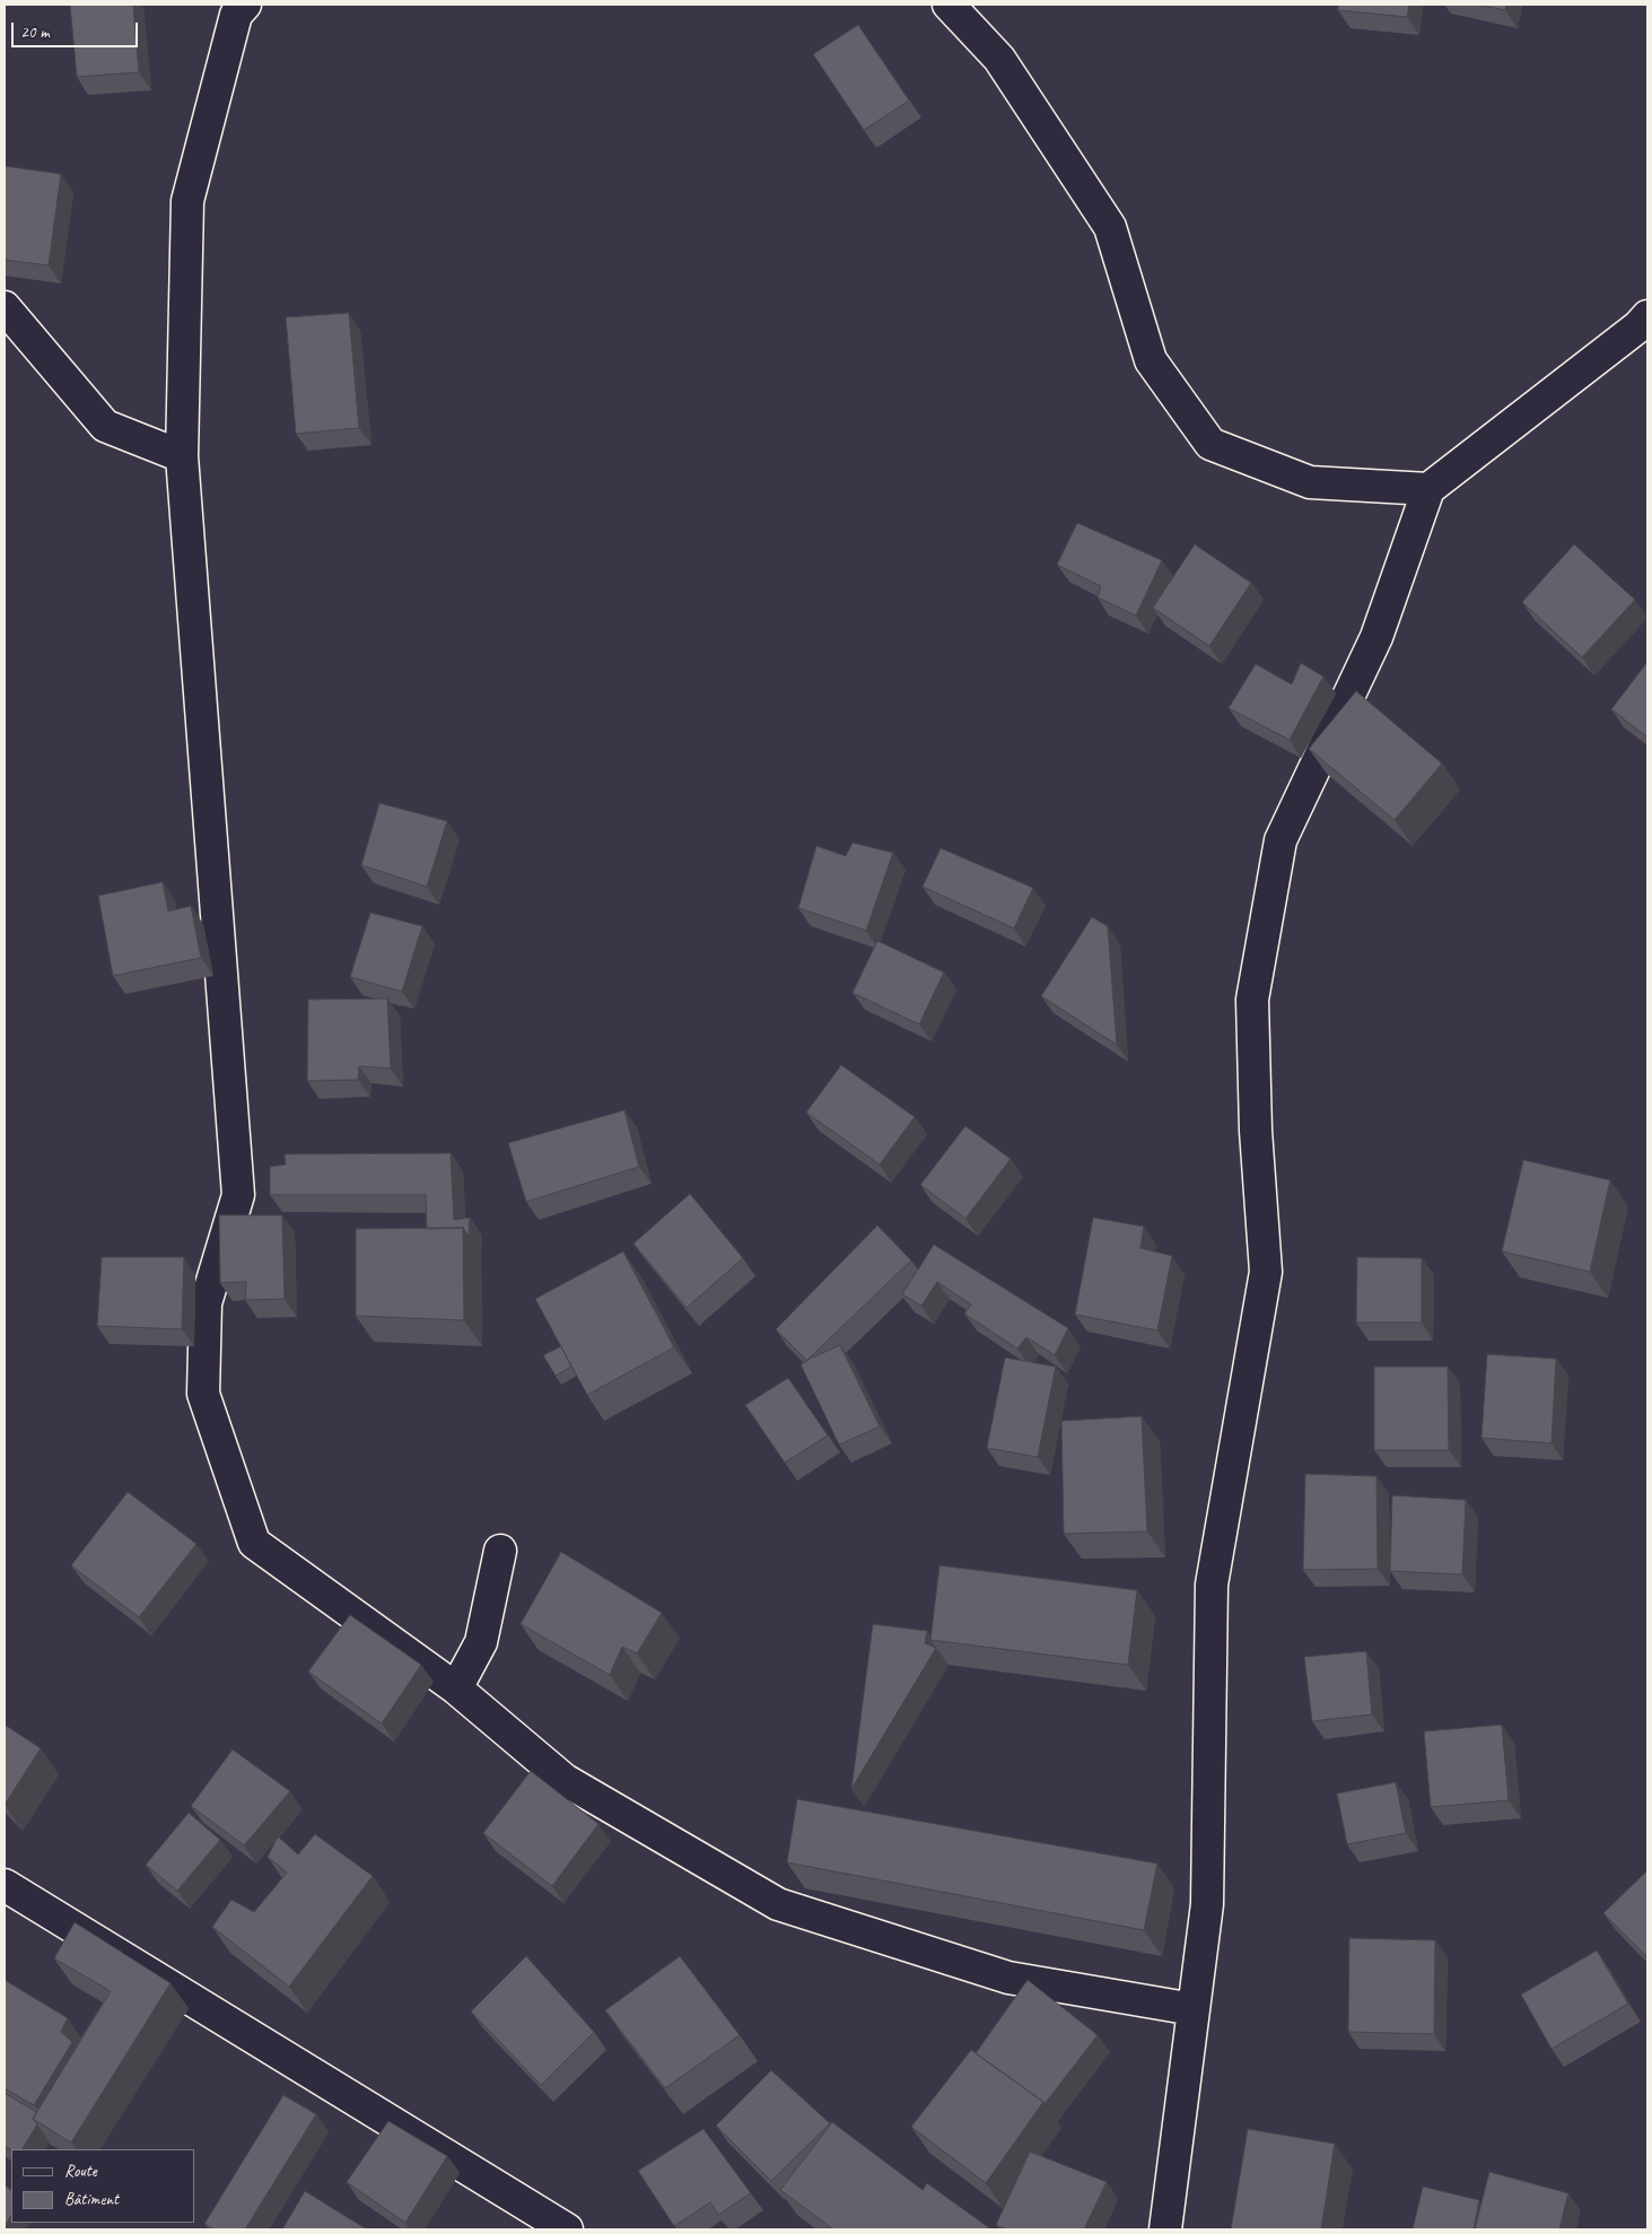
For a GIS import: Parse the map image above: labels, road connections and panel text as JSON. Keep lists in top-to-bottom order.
{
  "legend": ["Route", "Bâtiment"],
  "scale_bar": "20 m"
}
